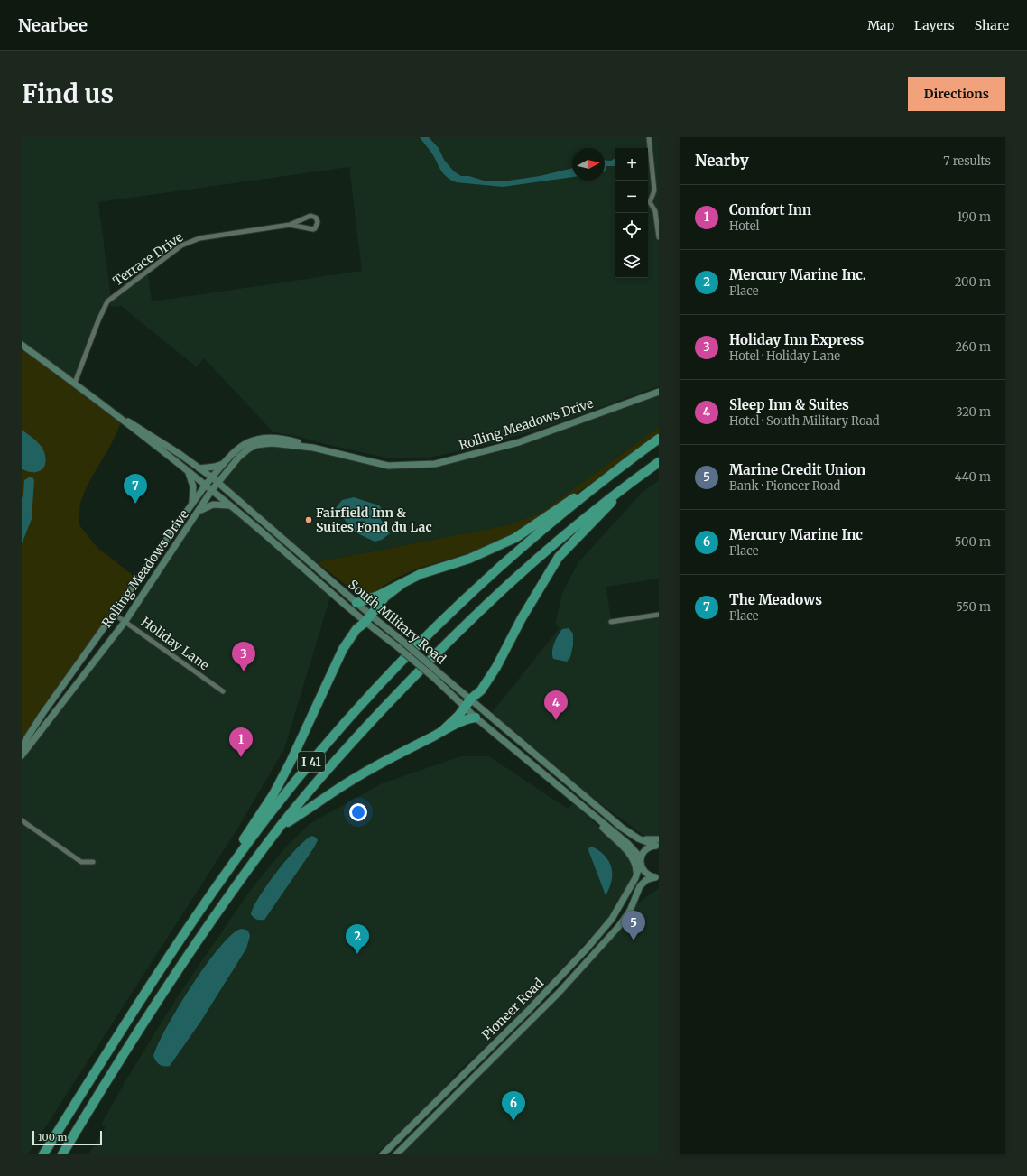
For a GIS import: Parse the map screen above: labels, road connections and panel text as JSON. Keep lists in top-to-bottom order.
{
  "streets": {
    "highway": ["I 41"],
    "main road": ["Rolling Meadows Drive", "South Military Road", "Pioneer Road"],
    "street": ["Terrace Drive", "Holiday Lane"]
  },
  "crossings": [
    ["Terrace Drive", "South Military Road"],
    ["Rolling Meadows Drive", "South Military Road"],
    ["Rolling Meadows Drive", "Holiday Lane"],
    ["South Military Road", "Pioneer Road"]
  ],
  "places": ["Fairfield Inn & Suites Fond du Lac"],
  "scale_bar": "100 m",
  "north": "right",
  "page": {
    "header": "Nearbee",
    "nav": ["Map", "Layers", "Share"],
    "buttons": "Directions",
    "title": "Find us",
    "heading": ["Nearby", "7 results"],
    "map_buttons": ["+", "−"],
    "list": [
      {
        "mark": "1",
        "name": "Comfort Inn",
        "note": "Hotel",
        "value": "190 m"
      },
      {
        "mark": "2",
        "name": "Mercury Marine Inc.",
        "note": "Place",
        "value": "200 m"
      },
      {
        "mark": "3",
        "name": "Holiday Inn Express",
        "note": "Hotel · Holiday Lane",
        "value": "260 m"
      },
      {
        "mark": "4",
        "name": "Sleep Inn & Suites",
        "note": "Hotel · South Military Road",
        "value": "320 m"
      },
      {
        "mark": "5",
        "name": "Marine Credit Union",
        "note": "Bank · Pioneer Road",
        "value": "440 m"
      },
      {
        "mark": "6",
        "name": "Mercury Marine Inc",
        "note": "Place",
        "value": "500 m"
      },
      {
        "mark": "7",
        "name": "The Meadows",
        "note": "Place",
        "value": "550 m"
      }
    ],
    "pins": [
      "7",
      "3",
      "4",
      "1",
      "5",
      "2",
      "6"
    ],
    "scale": "100 m"
  }
}
